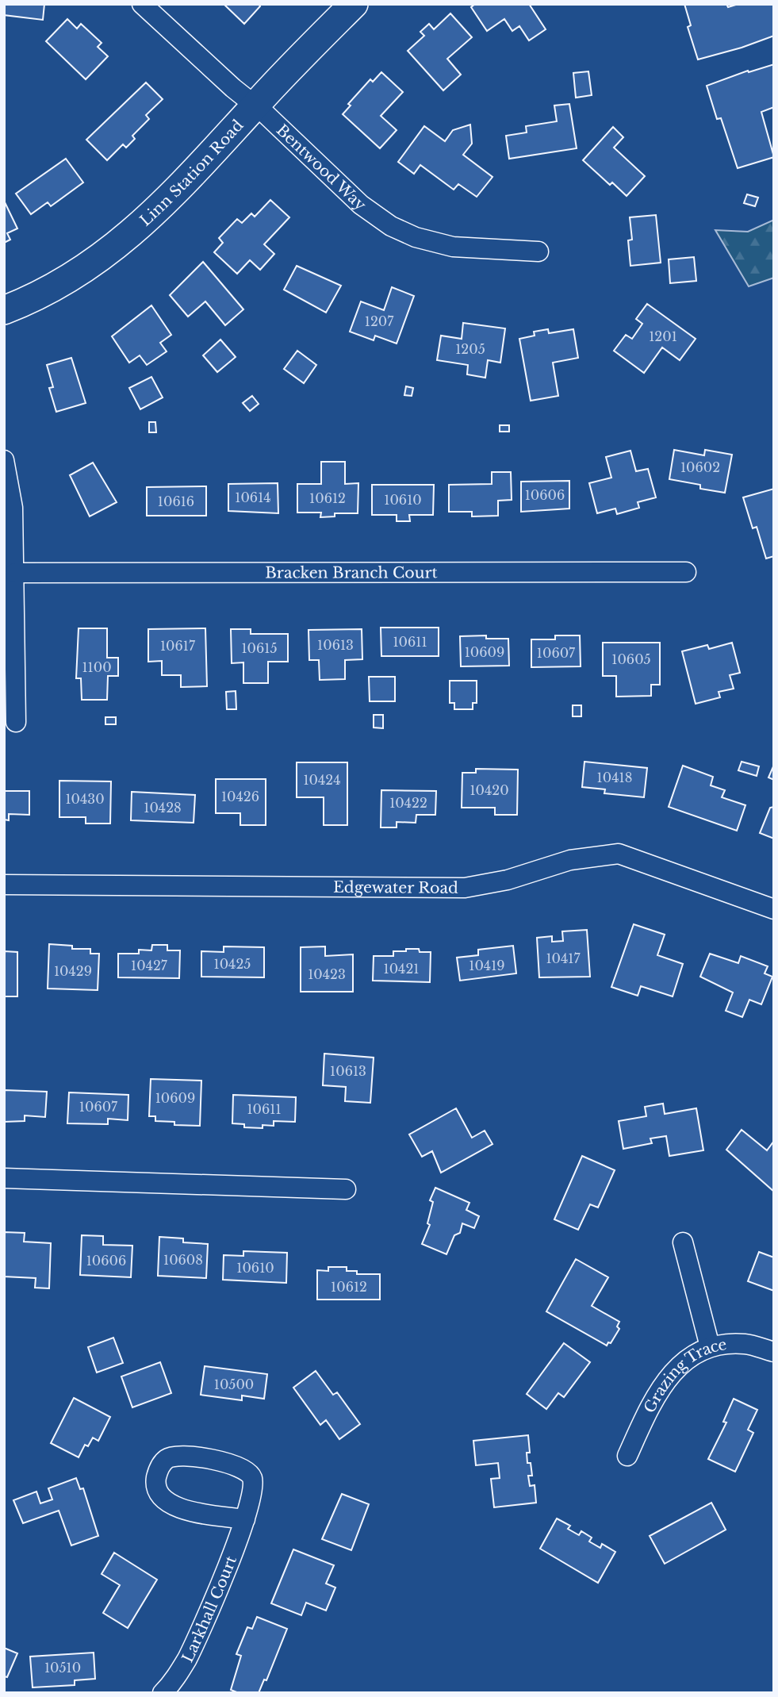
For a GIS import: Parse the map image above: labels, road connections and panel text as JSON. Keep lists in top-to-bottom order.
{
  "streets": {
    "street": [
      "Bentwood Way",
      "Linn Station Road",
      "Bracken Branch Court",
      "Edgewater Road",
      "Grazing Trace",
      "Larkhall Court"
    ]
  },
  "crossings": [
    ["Bentwood Way", "Linn Station Road"]
  ],
  "house_numbers": [
    "1207",
    "1201",
    "1205",
    "10602",
    "10606",
    "10614",
    "10612",
    "10610",
    "10616",
    "10611",
    "10613",
    "10617",
    "10615",
    "10609",
    "10607",
    "10605",
    "1100",
    "10418",
    "10424",
    "10420",
    "10426",
    "10430",
    "10422",
    "10428",
    "10417",
    "10425",
    "10427",
    "10419",
    "10421",
    "10429",
    "10423",
    "10613",
    "10609",
    "10607",
    "10611",
    "10608",
    "10606",
    "10610",
    "10612",
    "10500",
    "10510"
  ]
}
